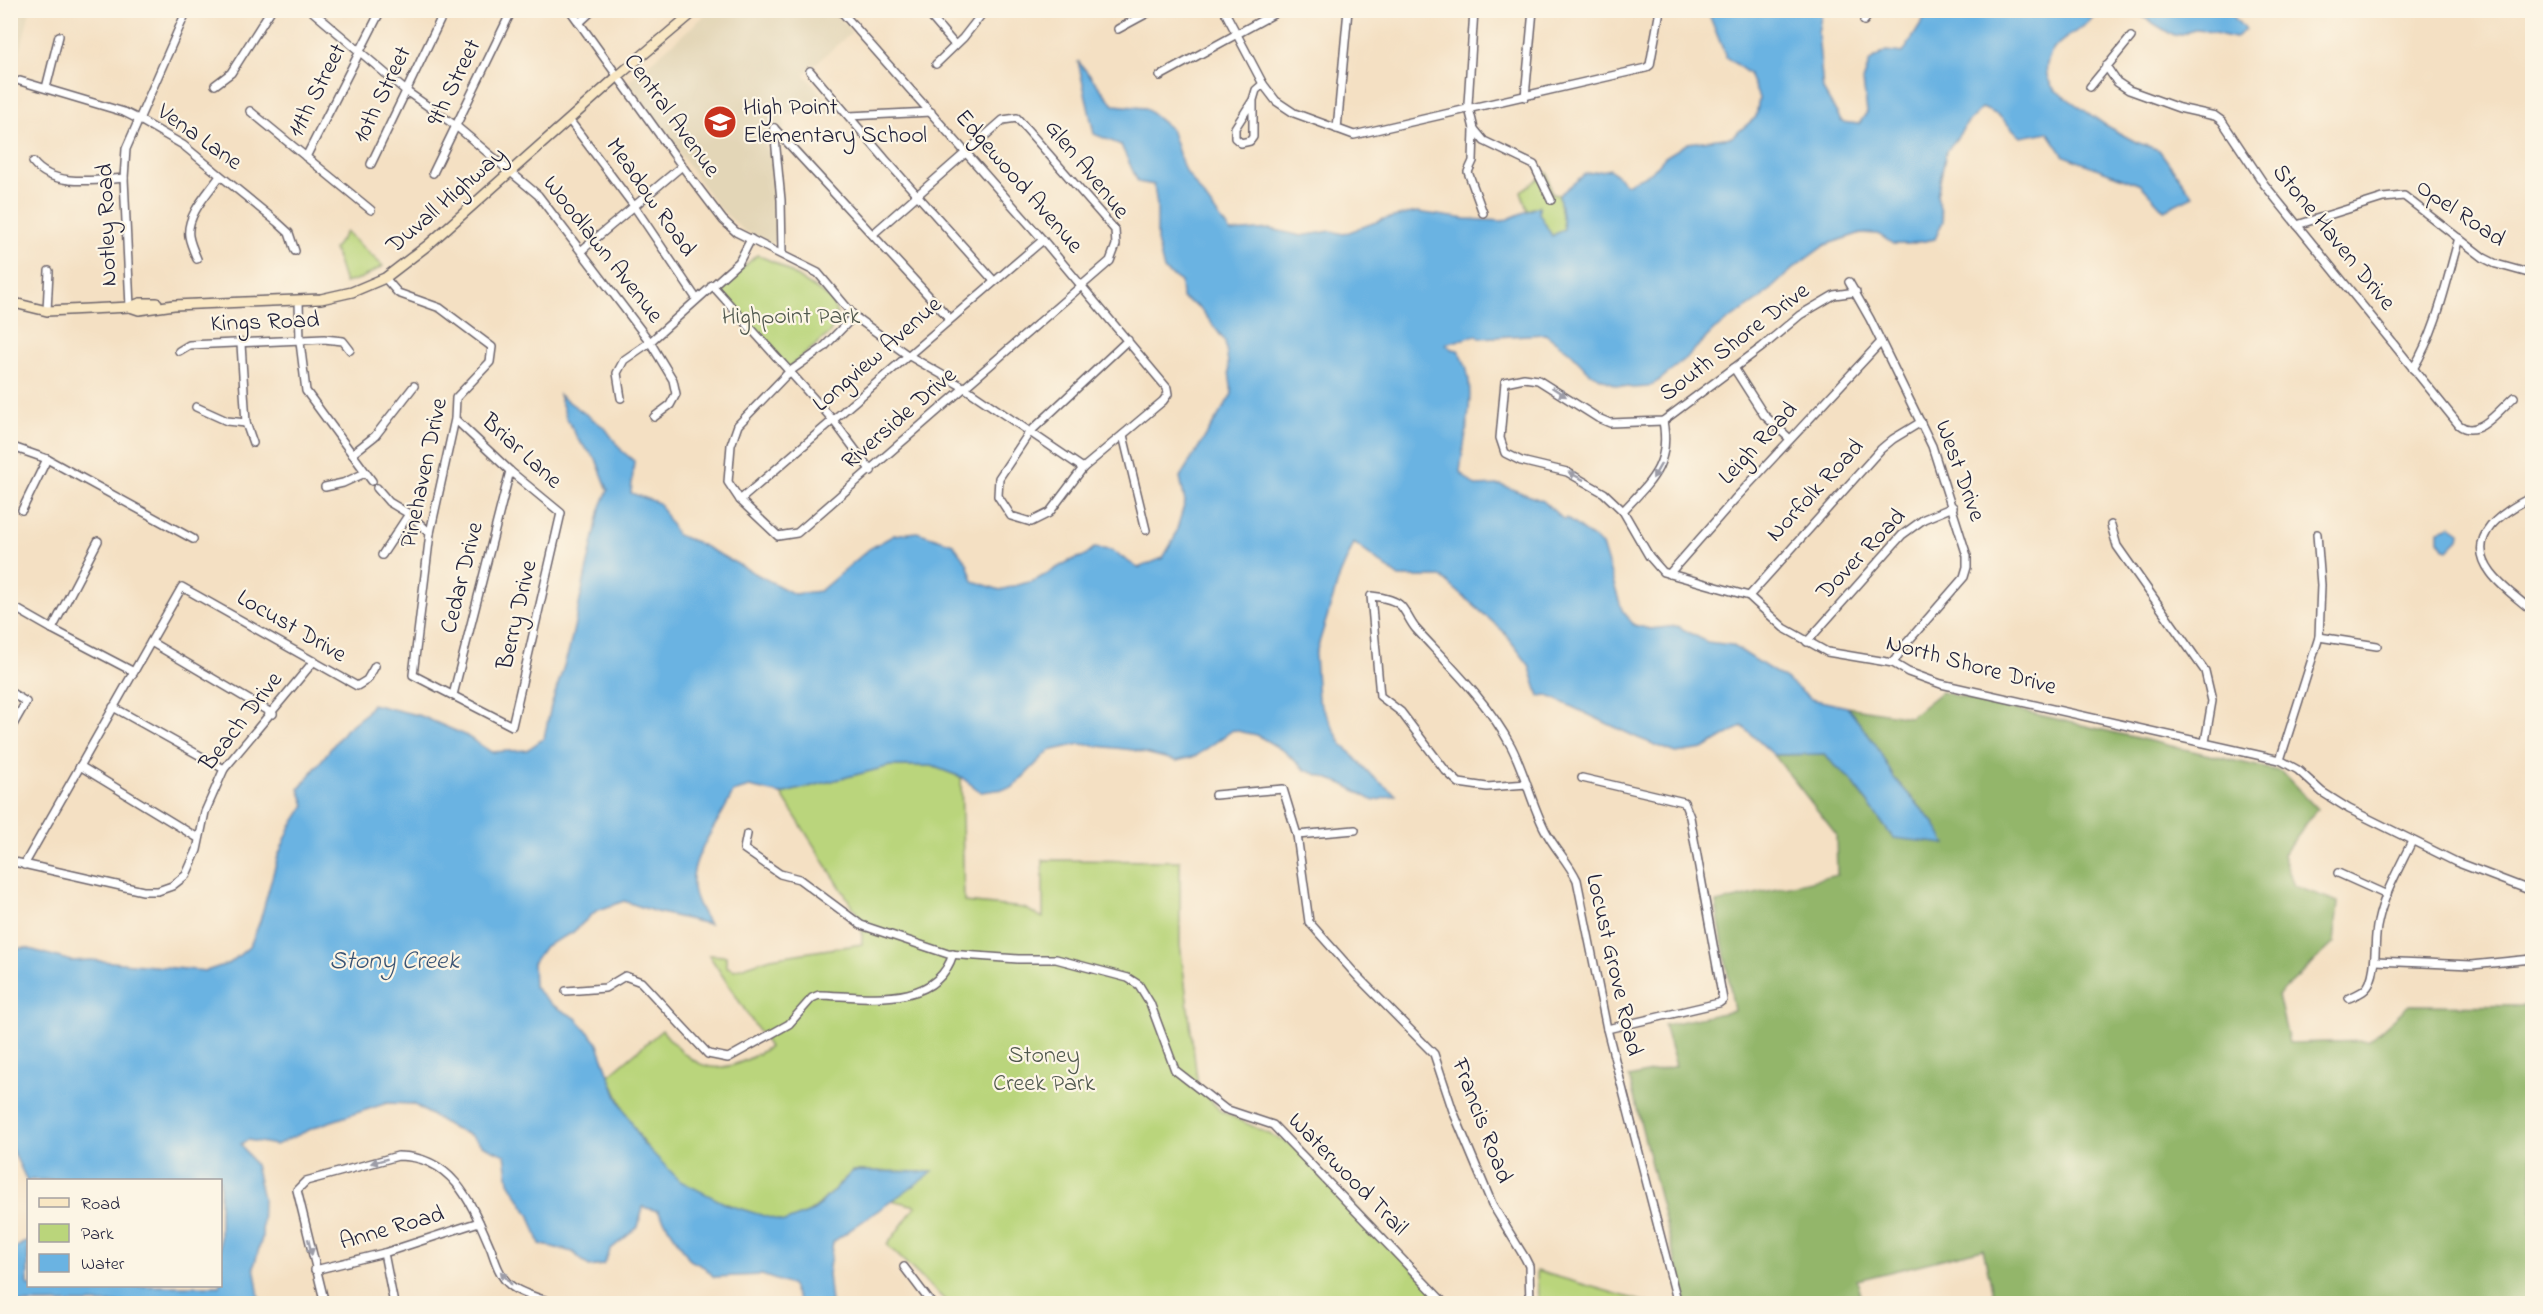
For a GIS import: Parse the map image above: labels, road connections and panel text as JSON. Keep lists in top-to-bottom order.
{
  "streets": {
    "street": [
      "9th Street",
      "11th Street",
      "10th Street",
      "Central Avenue",
      "Vena Lane",
      "Glen Avenue",
      "Edgewood Avenue",
      "Meadow Road",
      "Duvall Highway",
      "Opel Road",
      "Notley Road",
      "Stone Haven Drive",
      "Woodlawn Avenue",
      "Kings Road",
      "South Shore Drive",
      "Longview Avenue",
      "Riverside Drive",
      "Leigh Road",
      "Briar Lane",
      "West Drive",
      "Pinehaven Drive",
      "Norfolk Road",
      "Dover Road",
      "Cedar Drive",
      "Berry Drive",
      "Locust Drive",
      "North Shore Drive",
      "Beach Drive",
      "Locust Grove Road",
      "Francis Road",
      "Waterwood Trail",
      "Anne Road"
    ]
  },
  "crossings": [
    ["9th Street", "Woodlawn Avenue"],
    ["11th Street", "Woodlawn Avenue"],
    ["10th Street", "Woodlawn Avenue"],
    ["Central Avenue", "Duvall Highway"],
    ["Central Avenue", "Longview Avenue"],
    ["Central Avenue", "Riverside Drive"],
    ["Vena Lane", "Notley Road"],
    ["Glen Avenue", "Edgewood Avenue"],
    ["Glen Avenue", "Riverside Drive"],
    ["Edgewood Avenue", "Longview Avenue"],
    ["Edgewood Avenue", "Riverside Drive"],
    ["Meadow Road", "Duvall Highway"],
    ["Duvall Highway", "Notley Road"],
    ["Duvall Highway", "Woodlawn Avenue"],
    ["Duvall Highway", "Pinehaven Drive"],
    ["Opel Road", "Stone Haven Drive"],
    ["South Shore Drive", "West Drive"],
    ["Longview Avenue", "Riverside Drive"],
    ["Leigh Road", "West Drive"],
    ["Leigh Road", "North Shore Drive"],
    ["Briar Lane", "Pinehaven Drive"],
    ["Briar Lane", "Cedar Drive"],
    ["Briar Lane", "Berry Drive"],
    ["West Drive", "Norfolk Road"],
    ["West Drive", "Dover Road"],
    ["West Drive", "North Shore Drive"],
    ["Pinehaven Drive", "Cedar Drive"],
    ["Pinehaven Drive", "Berry Drive"],
    ["Norfolk Road", "North Shore Drive"],
    ["Dover Road", "North Shore Drive"],
    ["Cedar Drive", "Berry Drive"],
    ["Locust Drive", "Beach Drive"]
  ],
  "water": ["Stony Creek"],
  "parks": ["Highpoint Park", "Stoney Creek Park"],
  "places": {
    "school or university": ["High Point Elementary School"]
  },
  "legend": ["Road", "Park", "Water"]
}
